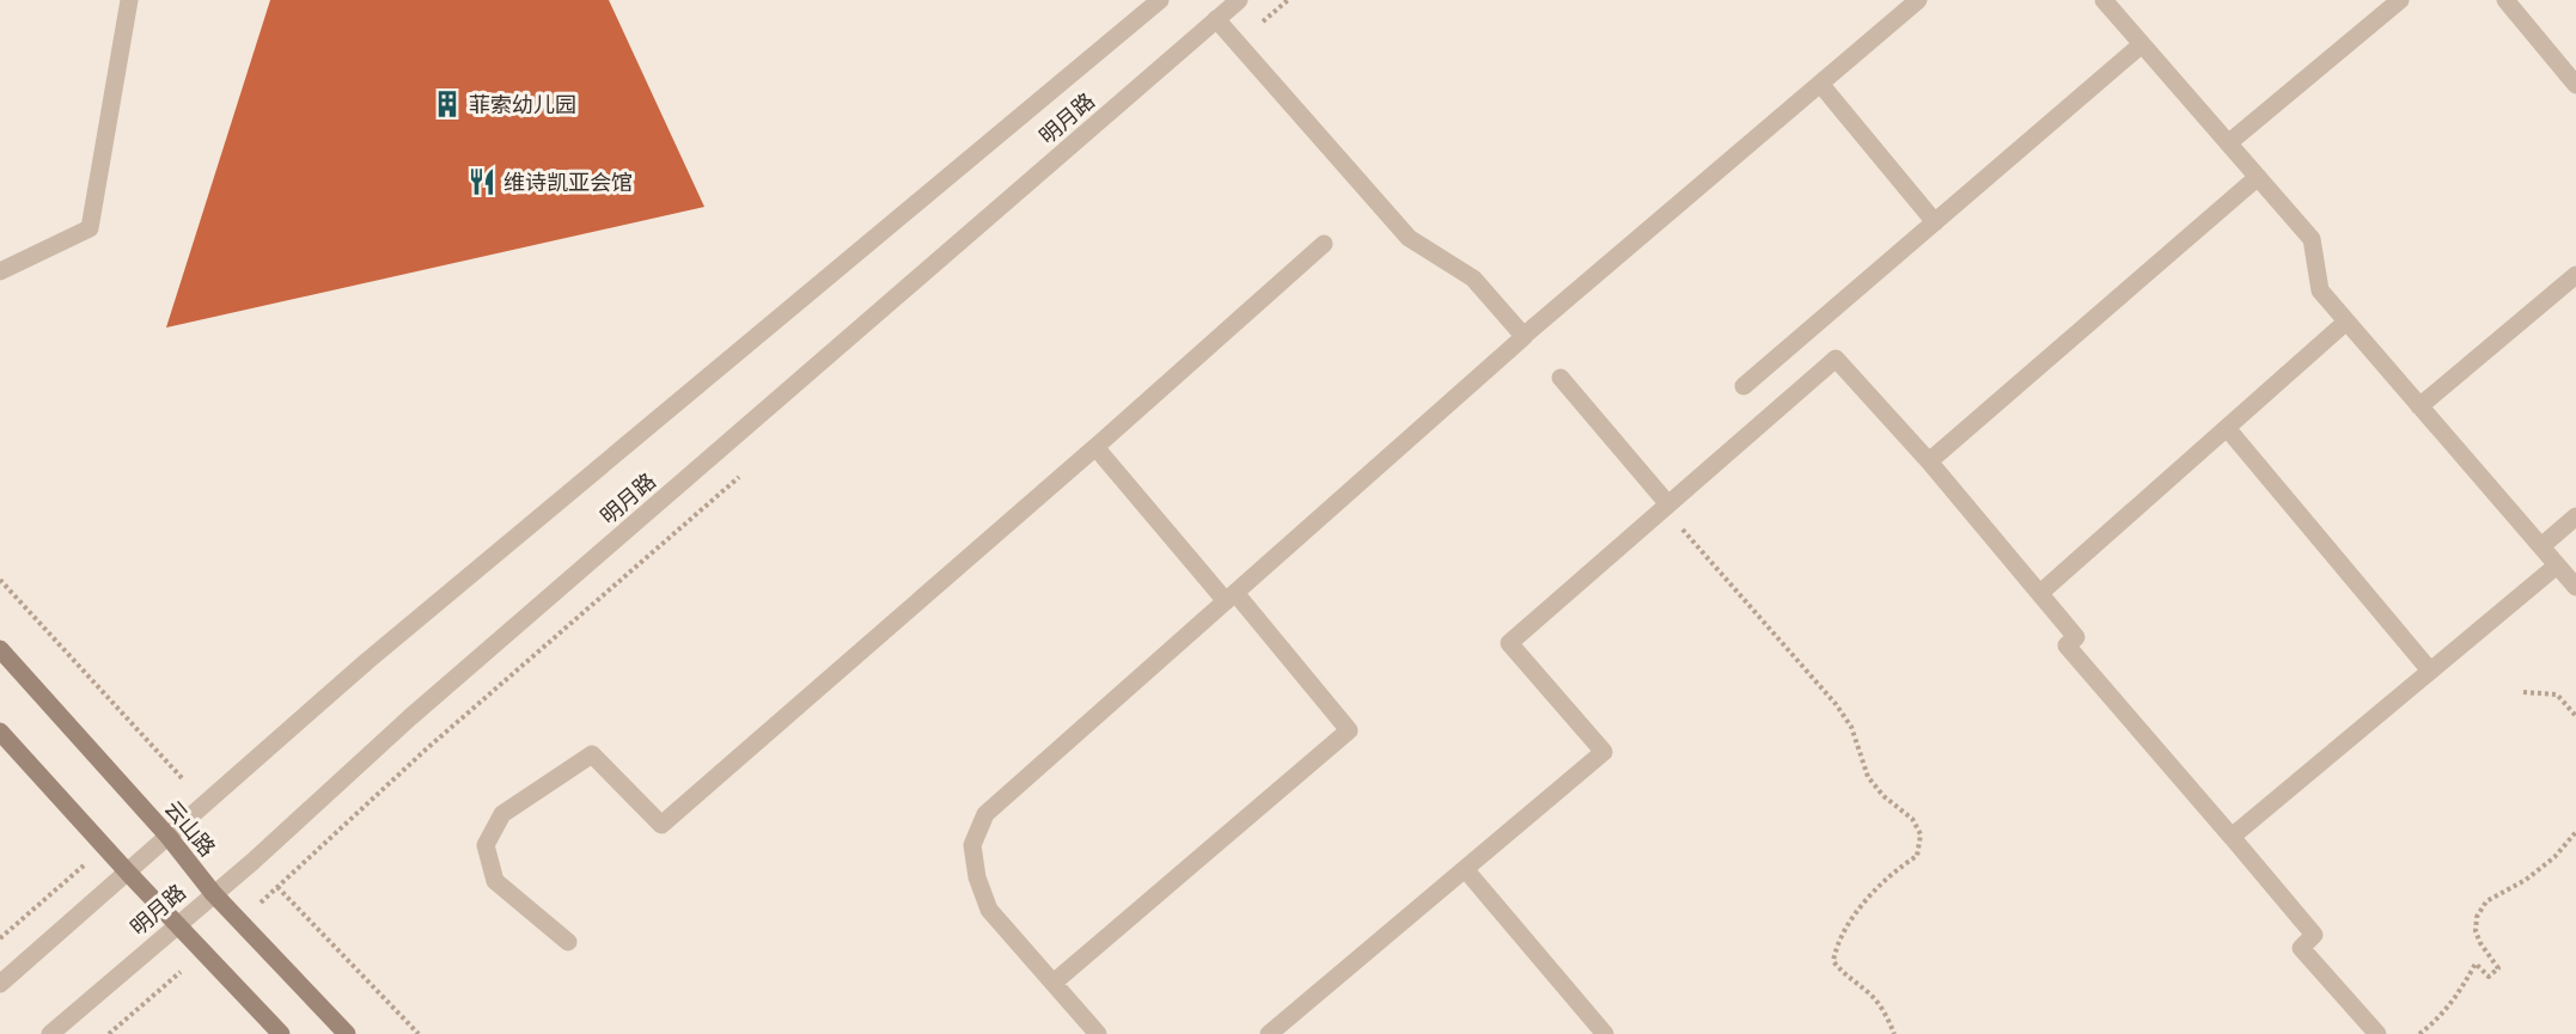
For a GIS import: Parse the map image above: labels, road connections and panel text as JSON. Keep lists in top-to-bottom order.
{
  "streets": {
    "main road": ["云山路"],
    "street": ["明月路"]
  },
  "crossings": [
    ["明月路", "云山路"]
  ],
  "places": {
    "building": ["菲索幼儿园"],
    "restaurant": ["维诗凯亚会馆"]
  }
}
